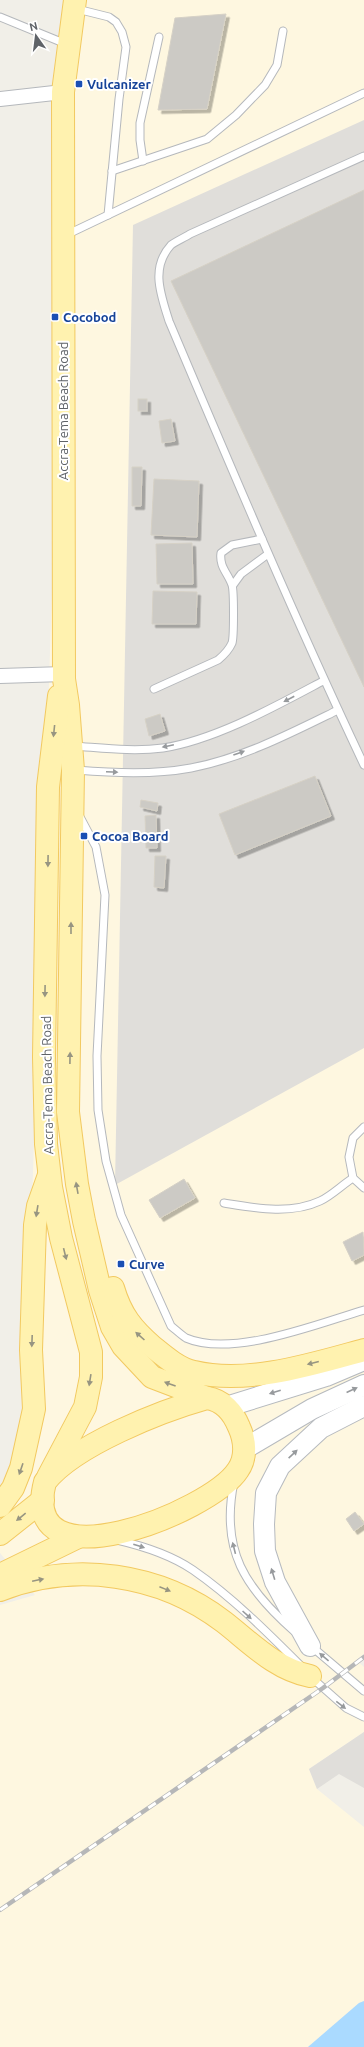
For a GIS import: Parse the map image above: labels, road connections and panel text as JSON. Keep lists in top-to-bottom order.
{
  "streets": {
    "main road": ["Accra-Tema Beach Road"]
  },
  "places": {
    "transit": [
      "Vulcanizer",
      "Cocobod",
      "Cocoa Board",
      "Curve"
    ]
  },
  "north": "top"
}
